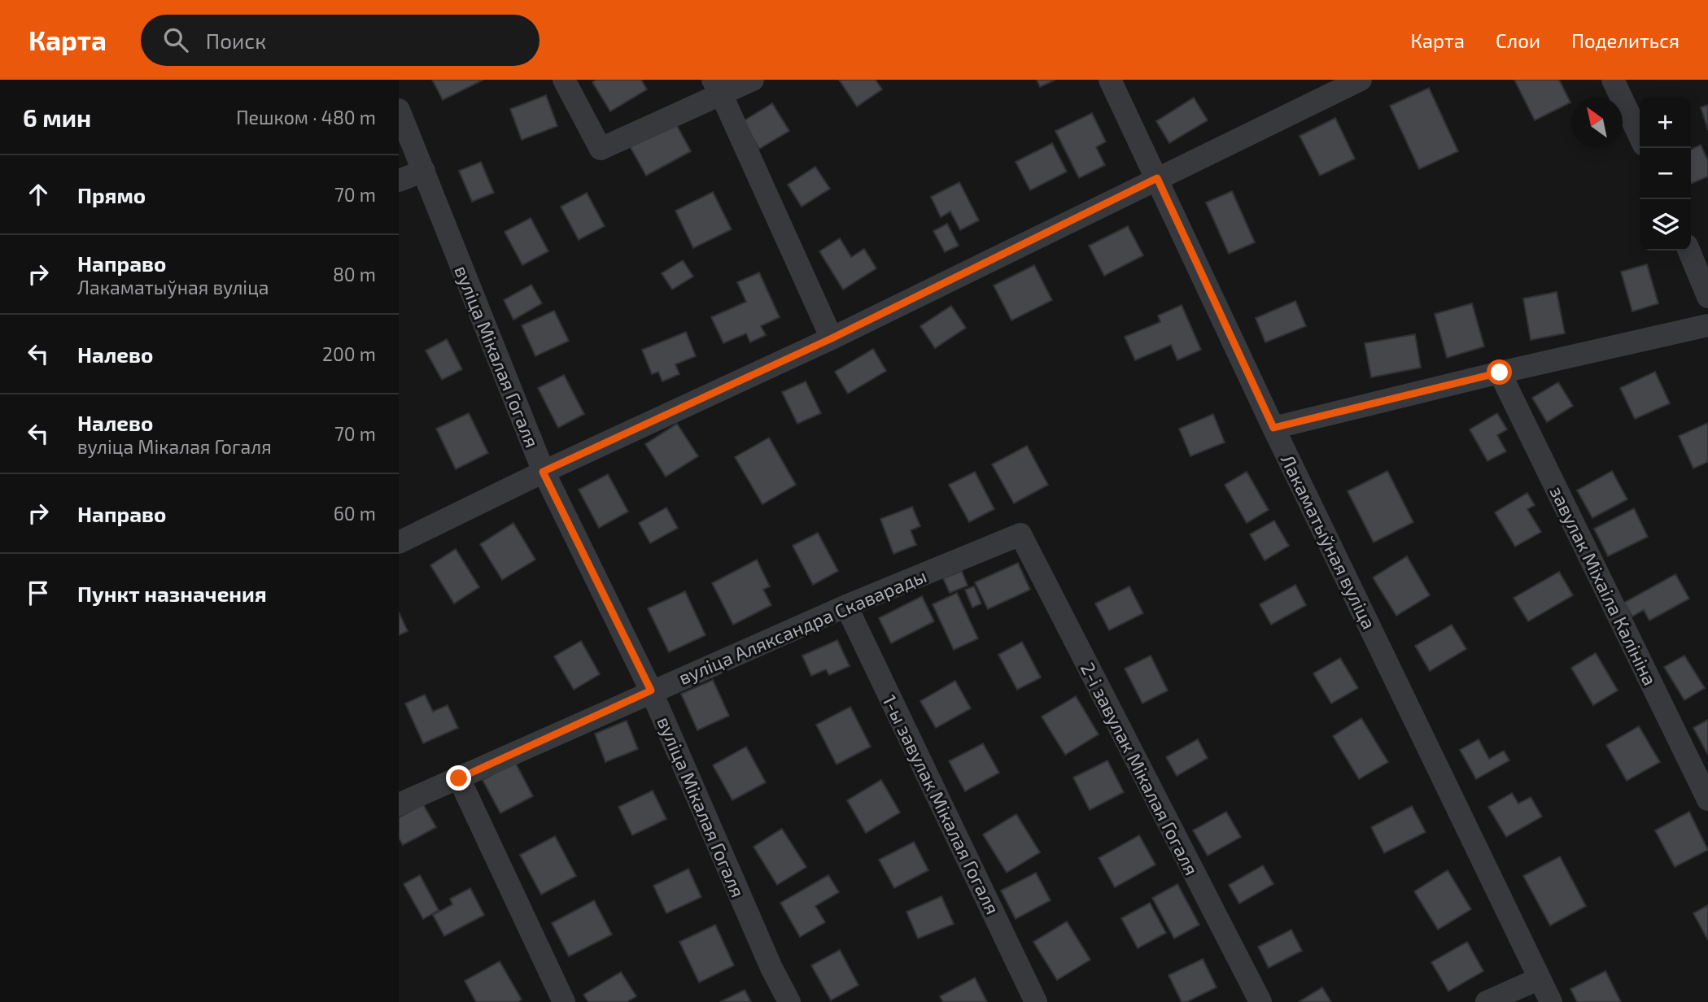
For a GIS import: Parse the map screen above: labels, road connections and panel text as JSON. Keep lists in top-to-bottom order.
{
  "streets": {
    "street": [
      "вуліца Мікалая Гогаля",
      "Лакаматыўная вуліца",
      "завулак Міхаіла Калініна",
      "вуліца Аляксандра Скаварады",
      "2-і завулак Мікалая Гогаля",
      "1-ы завулак Мікалая Гогаля"
    ]
  },
  "crossings": [
    ["вуліца Мікалая Гогаля", "вуліца Аляксандра Скаварады"],
    ["вуліца Аляксандра Скаварады", "2-і завулак Мікалая Гогаля"],
    ["вуліца Аляксандра Скаварады", "1-ы завулак Мікалая Гогаля"]
  ],
  "north": "top left",
  "page": {
    "header": "Карта",
    "search": "Поиск",
    "nav": ["Карта", "Слои", "Поделиться"],
    "heading": ["6 мин", "Пешком · 480 m"],
    "map_buttons": ["+", "−"],
    "list": [
      ["Прямо", "70 m"],
      ["Направо", "Лакаматыўная вуліца", "80 m"],
      ["Налево", "200 m"],
      ["Налево", "вуліца Мікалая Гогаля", "70 m"],
      ["Направо", "60 m"],
      "Пункт назначения"
    ]
  }
}
